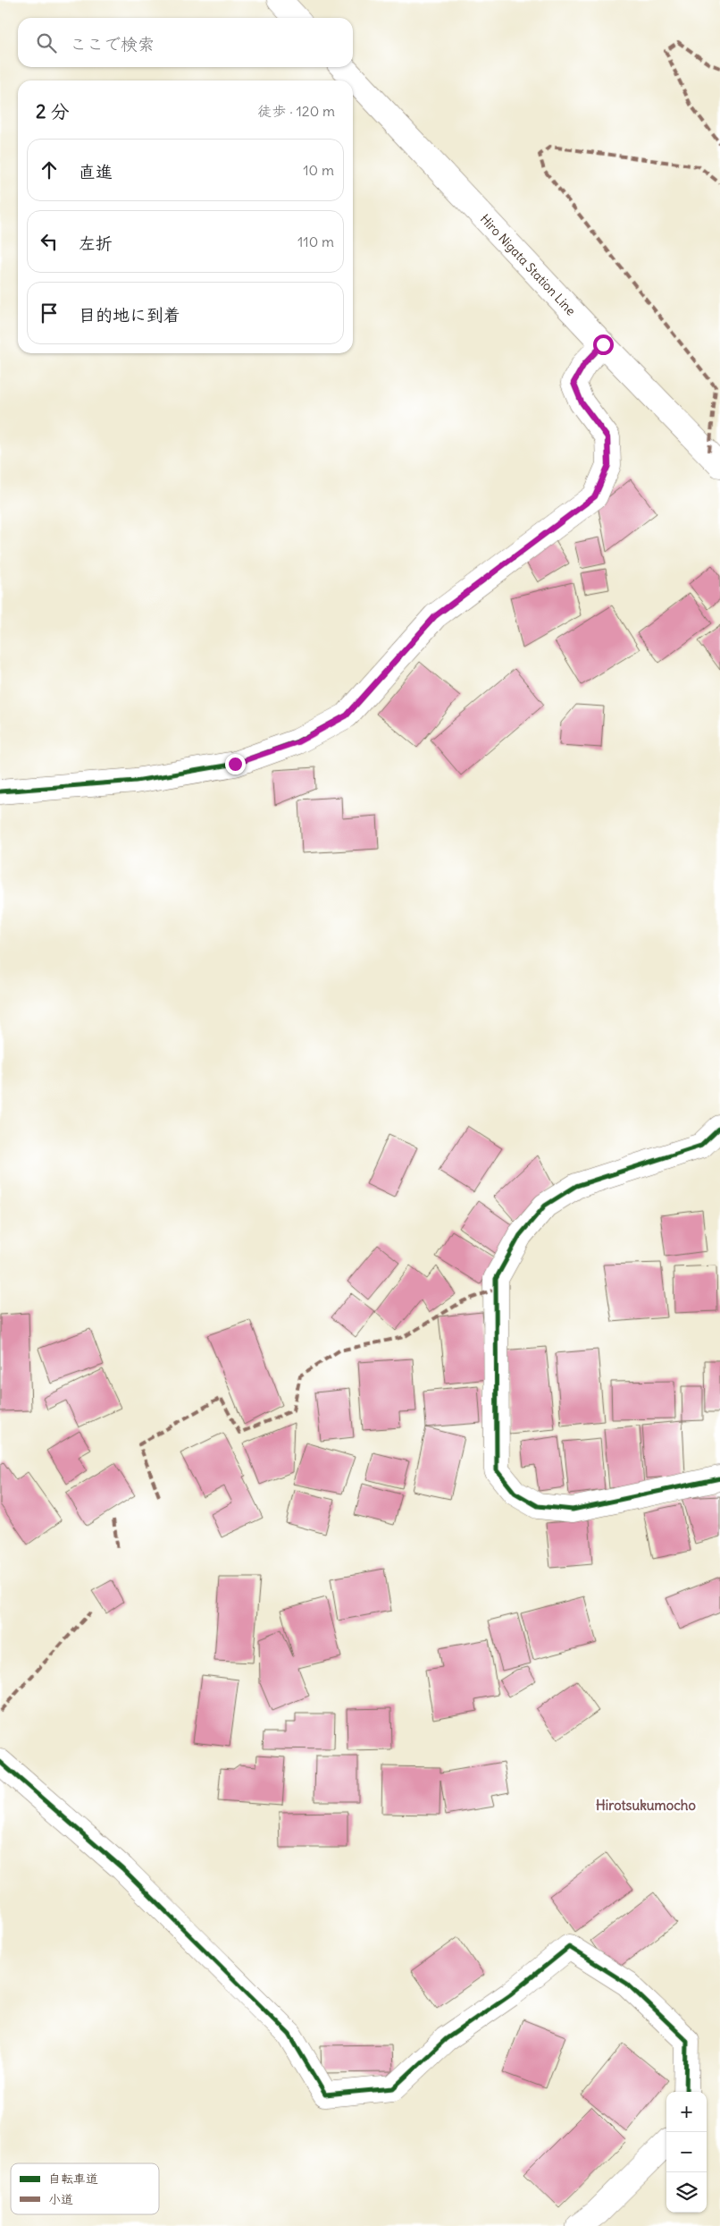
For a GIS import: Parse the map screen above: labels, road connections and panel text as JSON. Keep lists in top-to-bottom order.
{
  "streets": {
    "street": ["Hiro Nigata Station Line"]
  },
  "districts": ["Hirotsukumocho"],
  "legend": ["自転車道", "小道"],
  "page": {
    "search": "ここで検索",
    "heading": ["2 分", "徒歩 · 120 m"],
    "list": [
      ["直進", "10 m"],
      ["左折", "110 m"],
      "目的地に到着"
    ],
    "map_buttons": ["+", "−"]
  }
}
